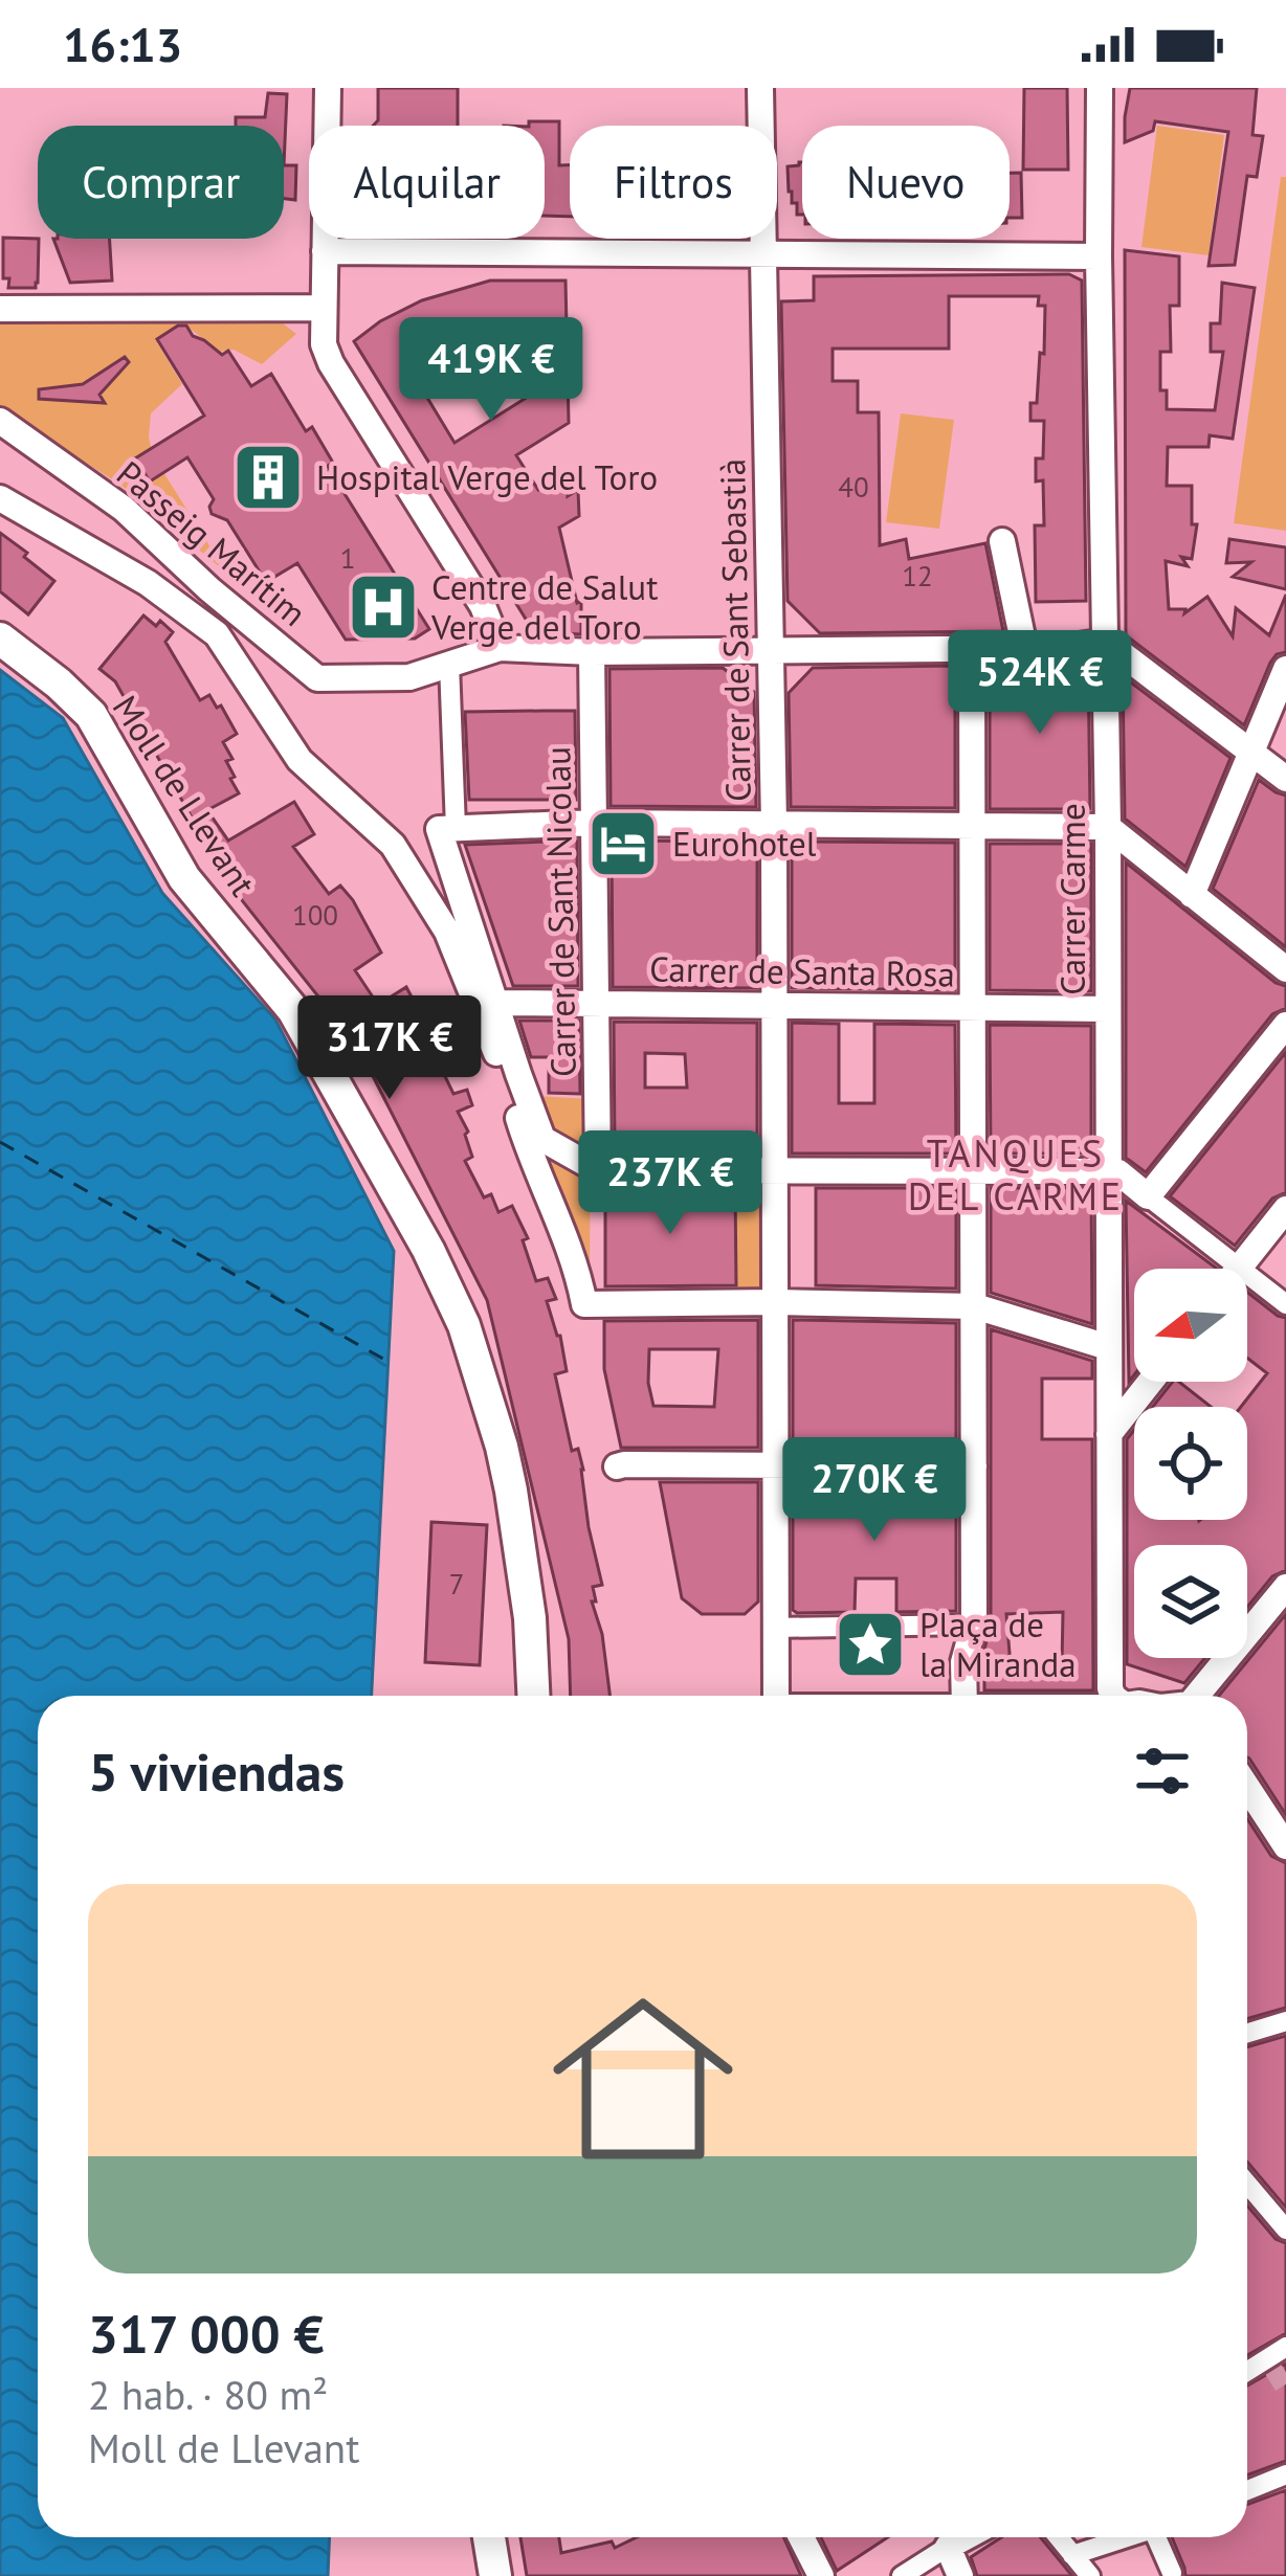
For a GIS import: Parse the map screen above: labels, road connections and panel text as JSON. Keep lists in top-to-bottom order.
{
  "streets": {
    "street": [
      "Passeig Marítim",
      "Carrer de Sant Sebastià",
      "Moll de Llevant",
      "Carrer Carme",
      "Carrer de Sant Nicolau",
      "Carrer de Santa Rosa"
    ]
  },
  "crossings": [
    ["Passeig Marítim", "Carrer de Sant Sebastià"],
    ["Passeig Marítim", "Carrer Carme"],
    ["Passeig Marítim", "Carrer de Sant Nicolau"],
    ["Carrer de Sant Sebastià", "Carrer de Santa Rosa"],
    ["Carrer Carme", "Carrer de Santa Rosa"],
    ["Carrer de Sant Nicolau", "Carrer de Santa Rosa"]
  ],
  "districts": ["TANQUES DEL CARME"],
  "places": {
    "building": ["Hospital Verge del Toro"],
    "hospital": ["Centre de Salut Verge del Toro"],
    "hotel": ["Eurohotel"],
    "place": ["Plaça de la Miranda"]
  },
  "house_numbers": [
    "40",
    "1",
    "12",
    "100",
    "7"
  ],
  "north": "left",
  "page": {
    "status": "16:13",
    "chip": [
      "Comprar",
      "Alquilar",
      "Filtros",
      "Nuevo"
    ],
    "price": [
      "419K €",
      "524K €",
      "317K €",
      "237K €",
      "270K €"
    ],
    "heading": "5 viviendas",
    "list": [
      {
        "name": "317 000 €",
        "note": "2 hab. · 80 m² · Moll de Llevant"
      }
    ]
  }
}
